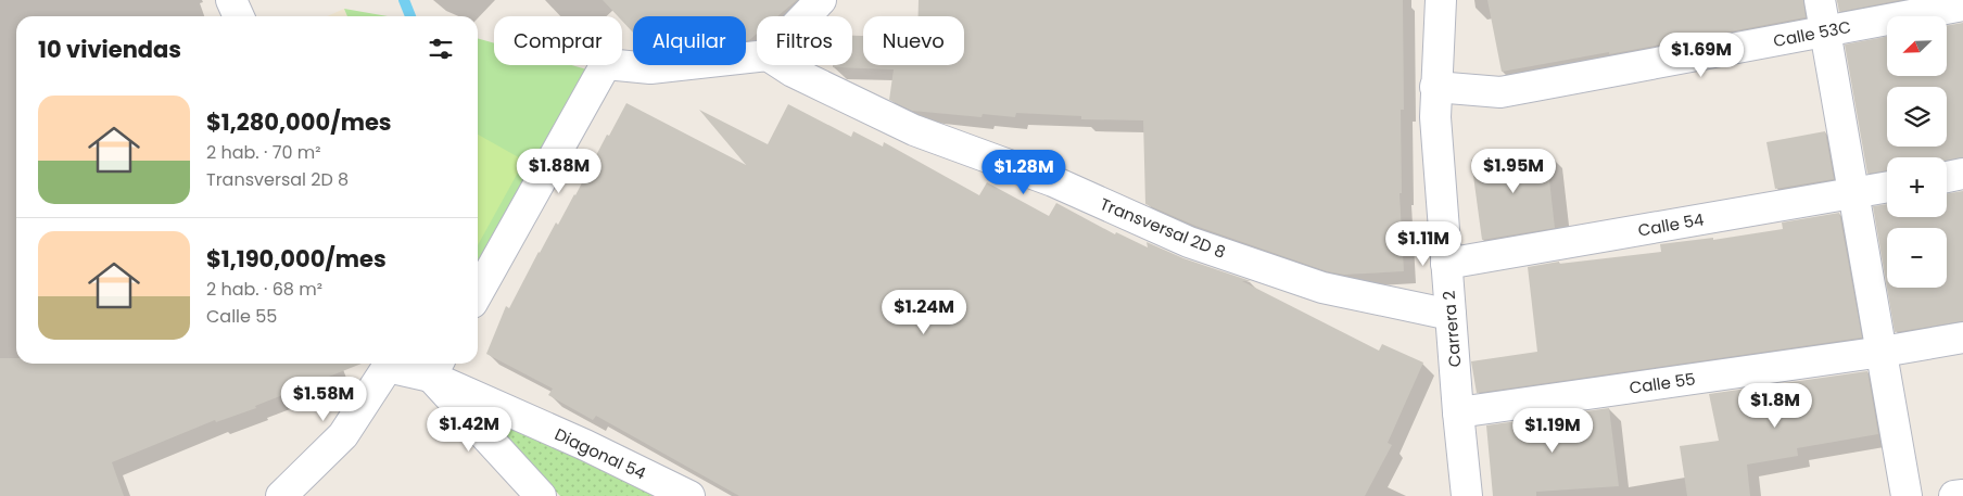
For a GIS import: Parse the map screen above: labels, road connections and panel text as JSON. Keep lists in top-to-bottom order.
{
  "streets": {
    "street": [
      "Calle 53C",
      "Calle 54",
      "Transversal 2D 8",
      "Carrera 2",
      "Calle 55",
      "Diagonal 54"
    ]
  },
  "crossings": [
    ["Calle 53C", "Carrera 2"],
    ["Calle 54", "Carrera 2"],
    ["Transversal 2D 8", "Carrera 2"],
    ["Carrera 2", "Calle 55"]
  ],
  "north": "bottom left",
  "page": {
    "map_buttons": ["+", "−"],
    "chip": [
      "Comprar",
      "Alquilar",
      "Filtros",
      "Nuevo"
    ],
    "heading": "10 viviendas",
    "price": [
      "$1.69M",
      "$1.88M",
      "$1.95M",
      "$1.28M",
      "$1.11M",
      "$1.24M",
      "$1.58M",
      "$1.8M",
      "$1.42M",
      "$1.19M"
    ],
    "list": [
      {
        "name": "$1,280,000/mes",
        "note": "2 hab. · 70 m² · Transversal 2D 8"
      },
      {
        "name": "$1,190,000/mes",
        "note": "2 hab. · 68 m² · Calle 55"
      }
    ]
  }
}
